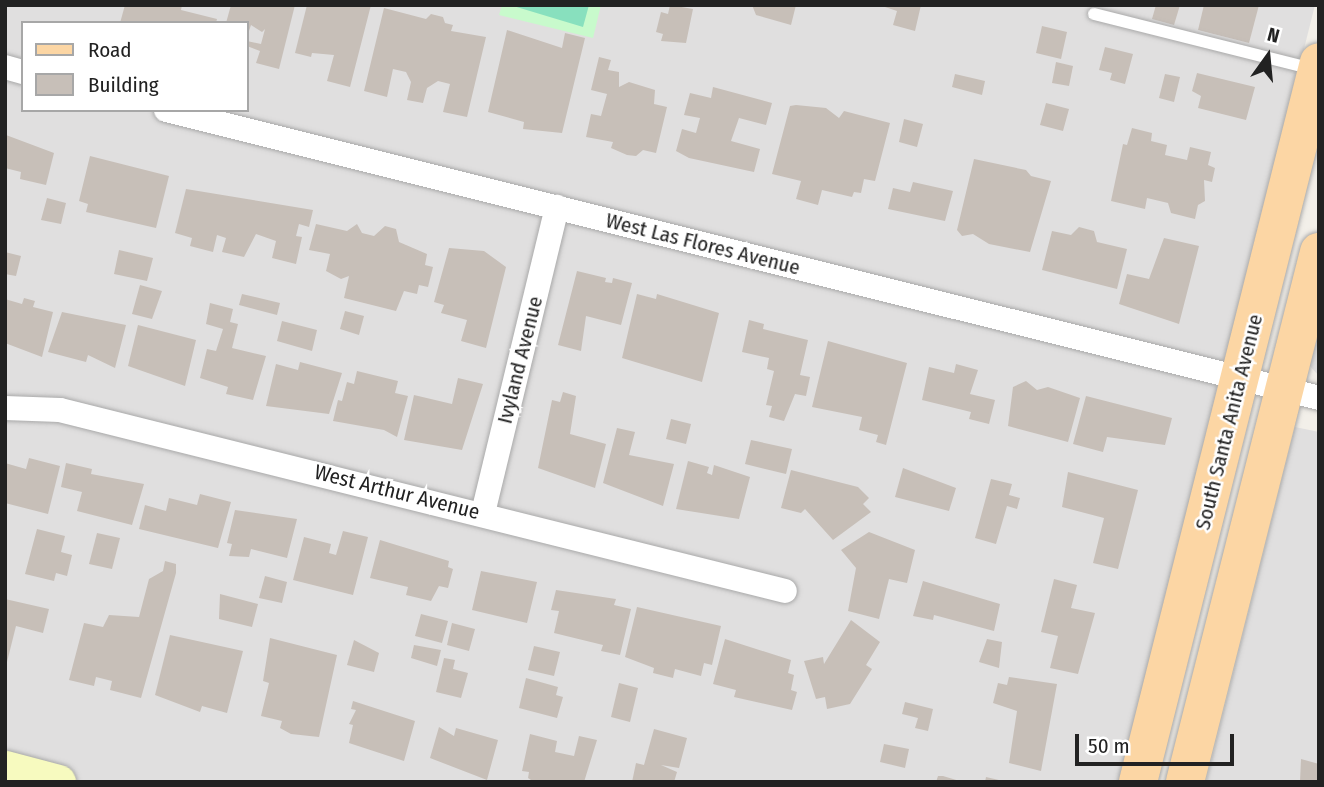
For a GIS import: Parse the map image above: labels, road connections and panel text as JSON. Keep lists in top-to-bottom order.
{
  "streets": {
    "main road": ["South Santa Anita Avenue"],
    "street": ["West Las Flores Avenue", "Ivyland Avenue", "West Arthur Avenue"]
  },
  "crossings": [
    ["West Las Flores Avenue", "Ivyland Avenue"],
    ["West Las Flores Avenue", "South Santa Anita Avenue"],
    ["Ivyland Avenue", "West Arthur Avenue"]
  ],
  "legend": ["Road", "Building"],
  "scale_bar": "50 m",
  "north": "top"
}
